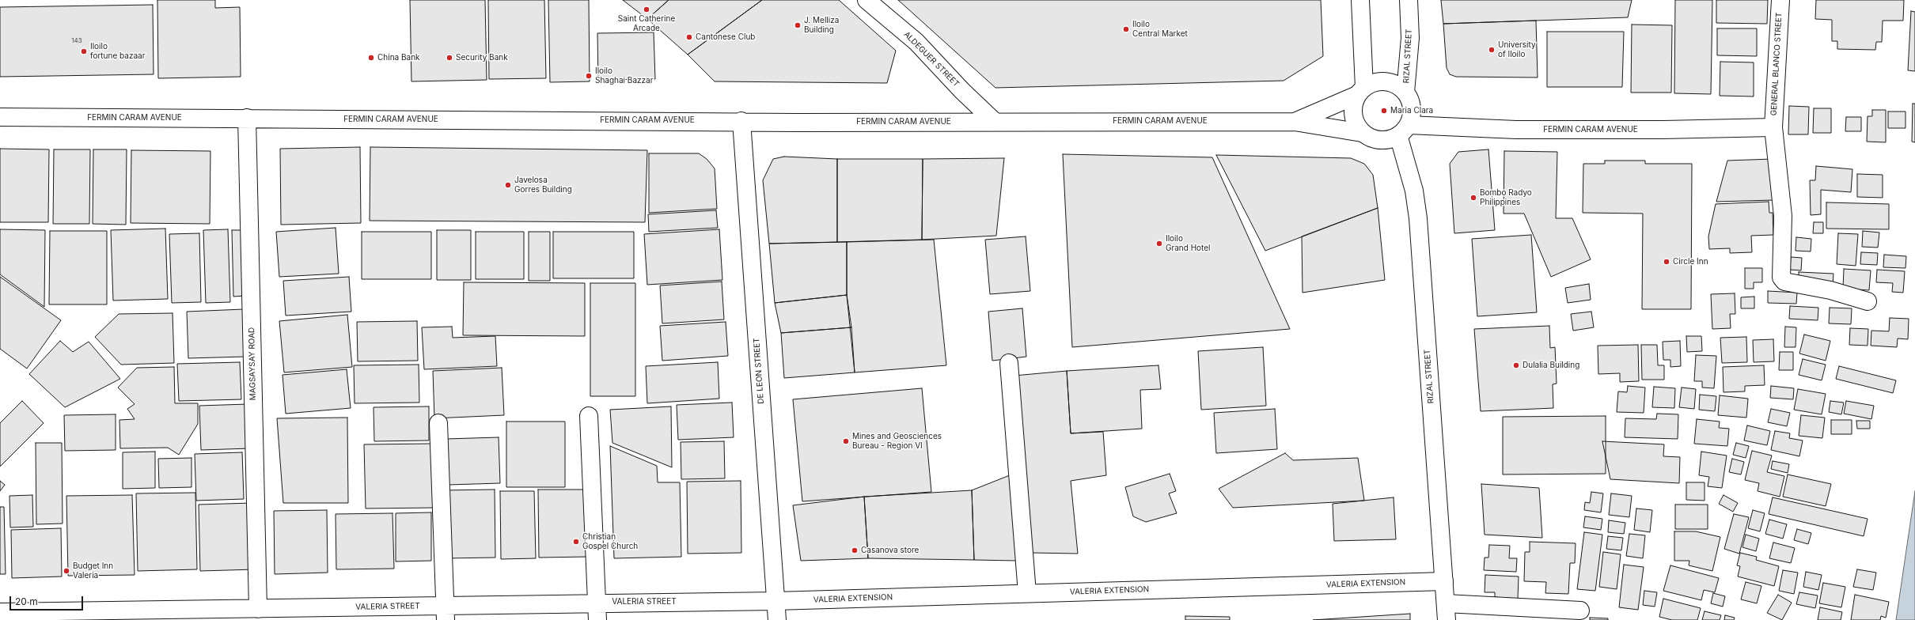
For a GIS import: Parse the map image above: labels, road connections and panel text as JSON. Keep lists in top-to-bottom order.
{
  "streets": {
    "street": [
      "RIZAL STREET",
      "ALDEGUER STREET",
      "GENERAL BLANCO STREET",
      "FERMIN CARAM AVENUE",
      "MAGSAYSAY ROAD",
      "DE LEON STREET",
      "VALERIA EXTENSION",
      "VALERIA STREET"
    ]
  },
  "crossings": [
    ["RIZAL STREET", "FERMIN CARAM AVENUE"],
    ["RIZAL STREET", "VALERIA EXTENSION"],
    ["ALDEGUER STREET", "FERMIN CARAM AVENUE"],
    ["GENERAL BLANCO STREET", "FERMIN CARAM AVENUE"],
    ["FERMIN CARAM AVENUE", "MAGSAYSAY ROAD"],
    ["FERMIN CARAM AVENUE", "DE LEON STREET"],
    ["MAGSAYSAY ROAD", "VALERIA STREET"],
    ["DE LEON STREET", "VALERIA EXTENSION"],
    ["DE LEON STREET", "VALERIA STREET"],
    ["VALERIA EXTENSION", "VALERIA STREET"]
  ],
  "places": [
    "Saint Catherine Arcade",
    "J. Melliza Building",
    "Iloilo Central Market",
    "Cantonese Club",
    "University of Iloilo",
    "Iloilo fortune bazaar",
    "China Bank",
    "Security Bank",
    "Iloilo Shaghai Bazzar",
    "Maria Clara",
    "Javelosa Gorres Building",
    "Bombo Radyo Philippines",
    "Iloilo Grand Hotel",
    "Circle Inn",
    "Dulalia Building",
    "Mines and Geosciences Bureau - Region VI",
    "Christian Gospel Church",
    "Casanova store",
    "Budget Inn Valeria"
  ],
  "house_numbers": ["143"],
  "scale_bar": "20 m"
}
